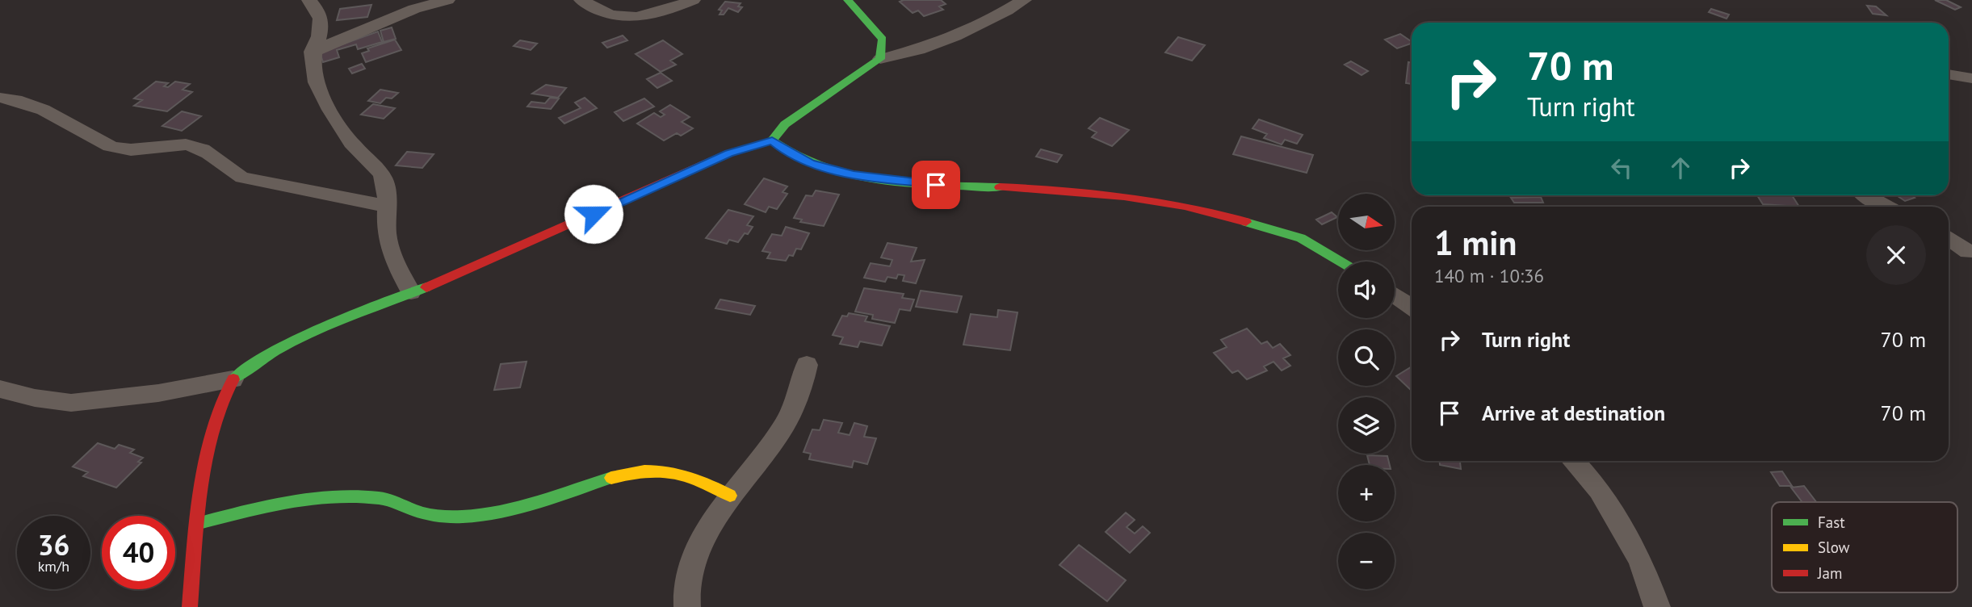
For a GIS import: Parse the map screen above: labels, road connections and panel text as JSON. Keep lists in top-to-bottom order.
{
  "legend": ["Fast", "Slow", "Jam"],
  "north": "right",
  "page": {
    "turn": ["70 m", "Turn right"],
    "map_buttons": ["+", "−"],
    "heading": ["1 min", "140 m · 10:36"],
    "list": [
      {
        "name": "Turn right",
        "value": "70 m"
      },
      {
        "name": "Arrive at destination",
        "value": "70 m"
      }
    ],
    "speed": "36 km/h",
    "limit": "40"
  }
}
